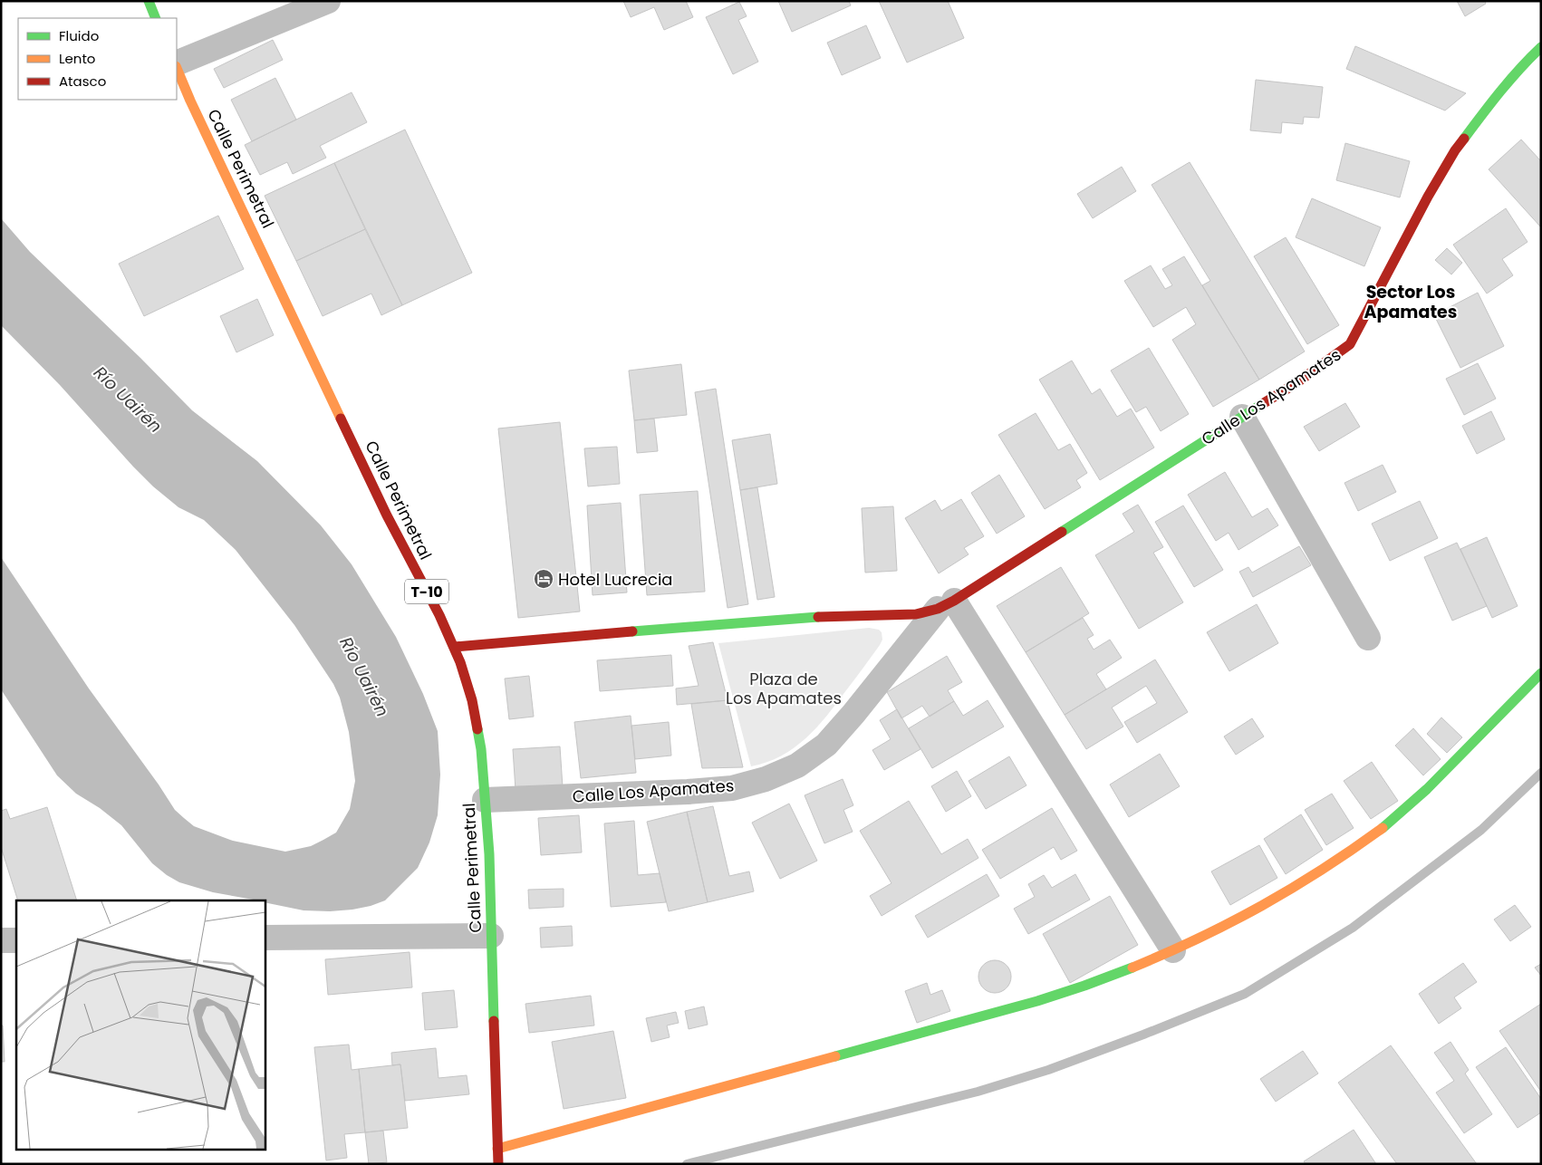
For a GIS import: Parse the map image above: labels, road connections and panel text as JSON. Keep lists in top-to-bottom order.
{
  "streets": {
    "main road": ["Calle Perimetral", "Calle Los Apamates", "T-10"]
  },
  "crossings": [
    ["Calle Perimetral", "Calle Los Apamates"]
  ],
  "districts": ["Sector Los Apamates"],
  "water": ["Río Uairén"],
  "parks": ["Plaza de Los Apamates"],
  "places": {
    "hotel": ["Hotel Lucrecia"]
  },
  "legend": ["Fluido", "Lento", "Atasco"]
}
